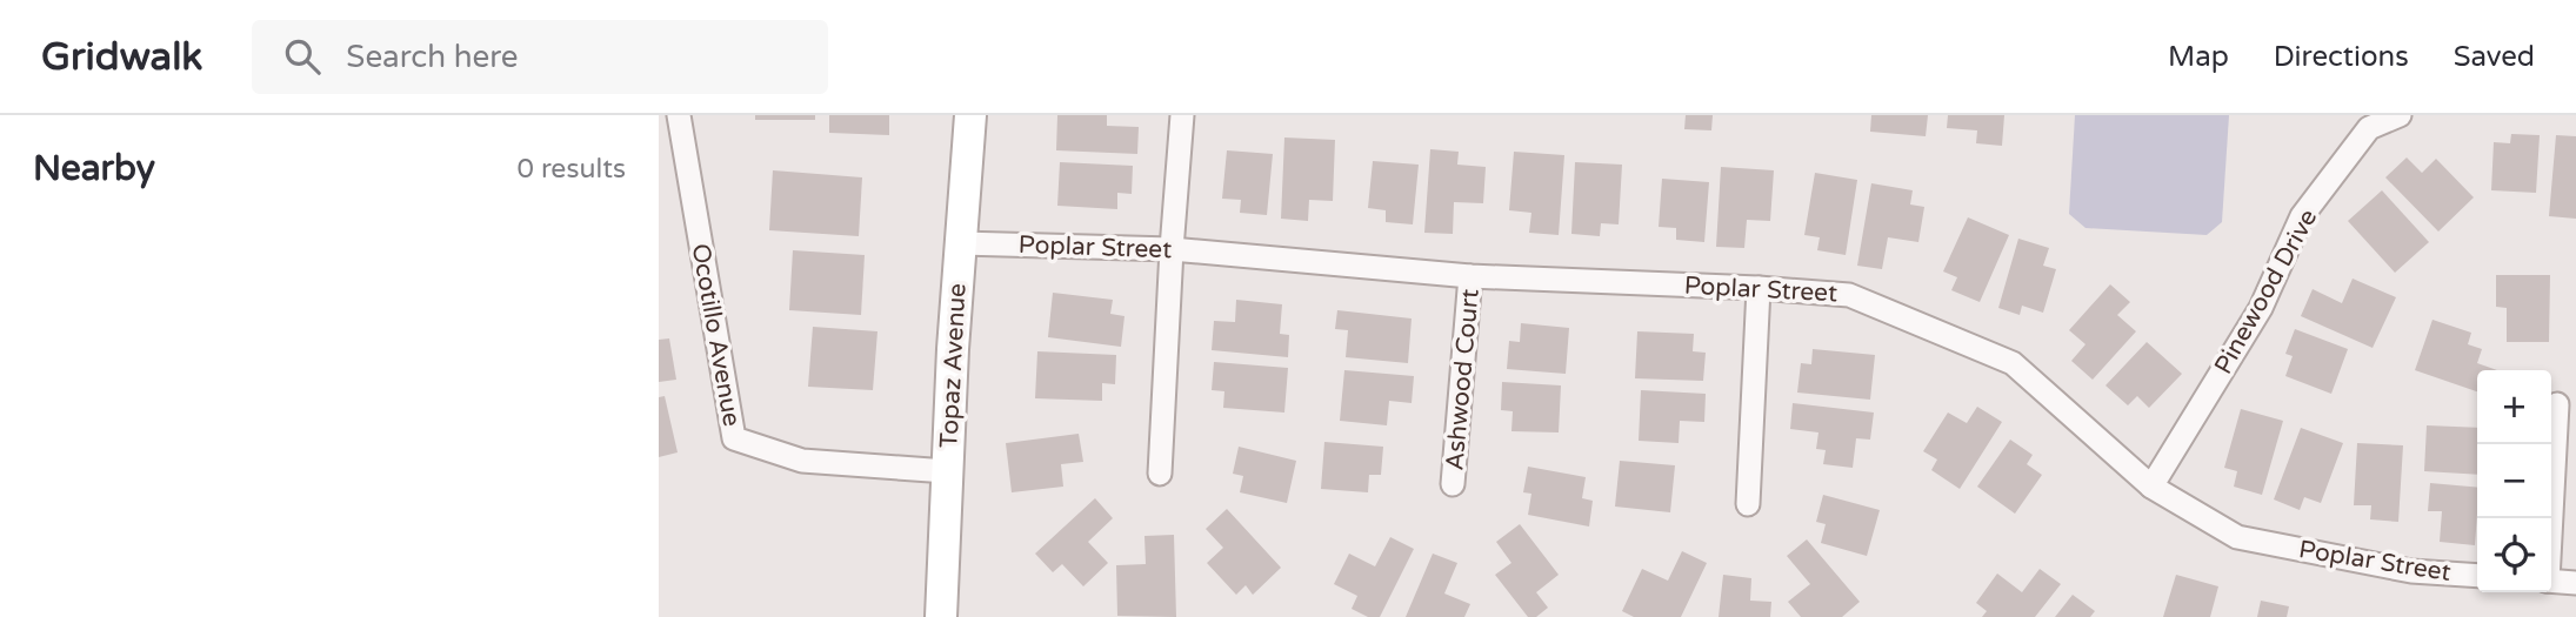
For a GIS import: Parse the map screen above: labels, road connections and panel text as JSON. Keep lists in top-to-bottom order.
{
  "streets": {
    "street": [
      "Poplar Street",
      "Pinewood Drive",
      "Ocotillo Avenue",
      "Topaz Avenue",
      "Ashwood Court"
    ]
  },
  "crossings": [
    ["Poplar Street", "Pinewood Drive"],
    ["Poplar Street", "Topaz Avenue"],
    ["Poplar Street", "Ashwood Court"],
    ["Ocotillo Avenue", "Topaz Avenue"]
  ],
  "page": {
    "header": "Gridwalk",
    "search": "Search here",
    "nav": ["Map", "Directions", "Saved"],
    "heading": ["Nearby", "0 results"],
    "map_buttons": ["+", "−"]
  }
}
